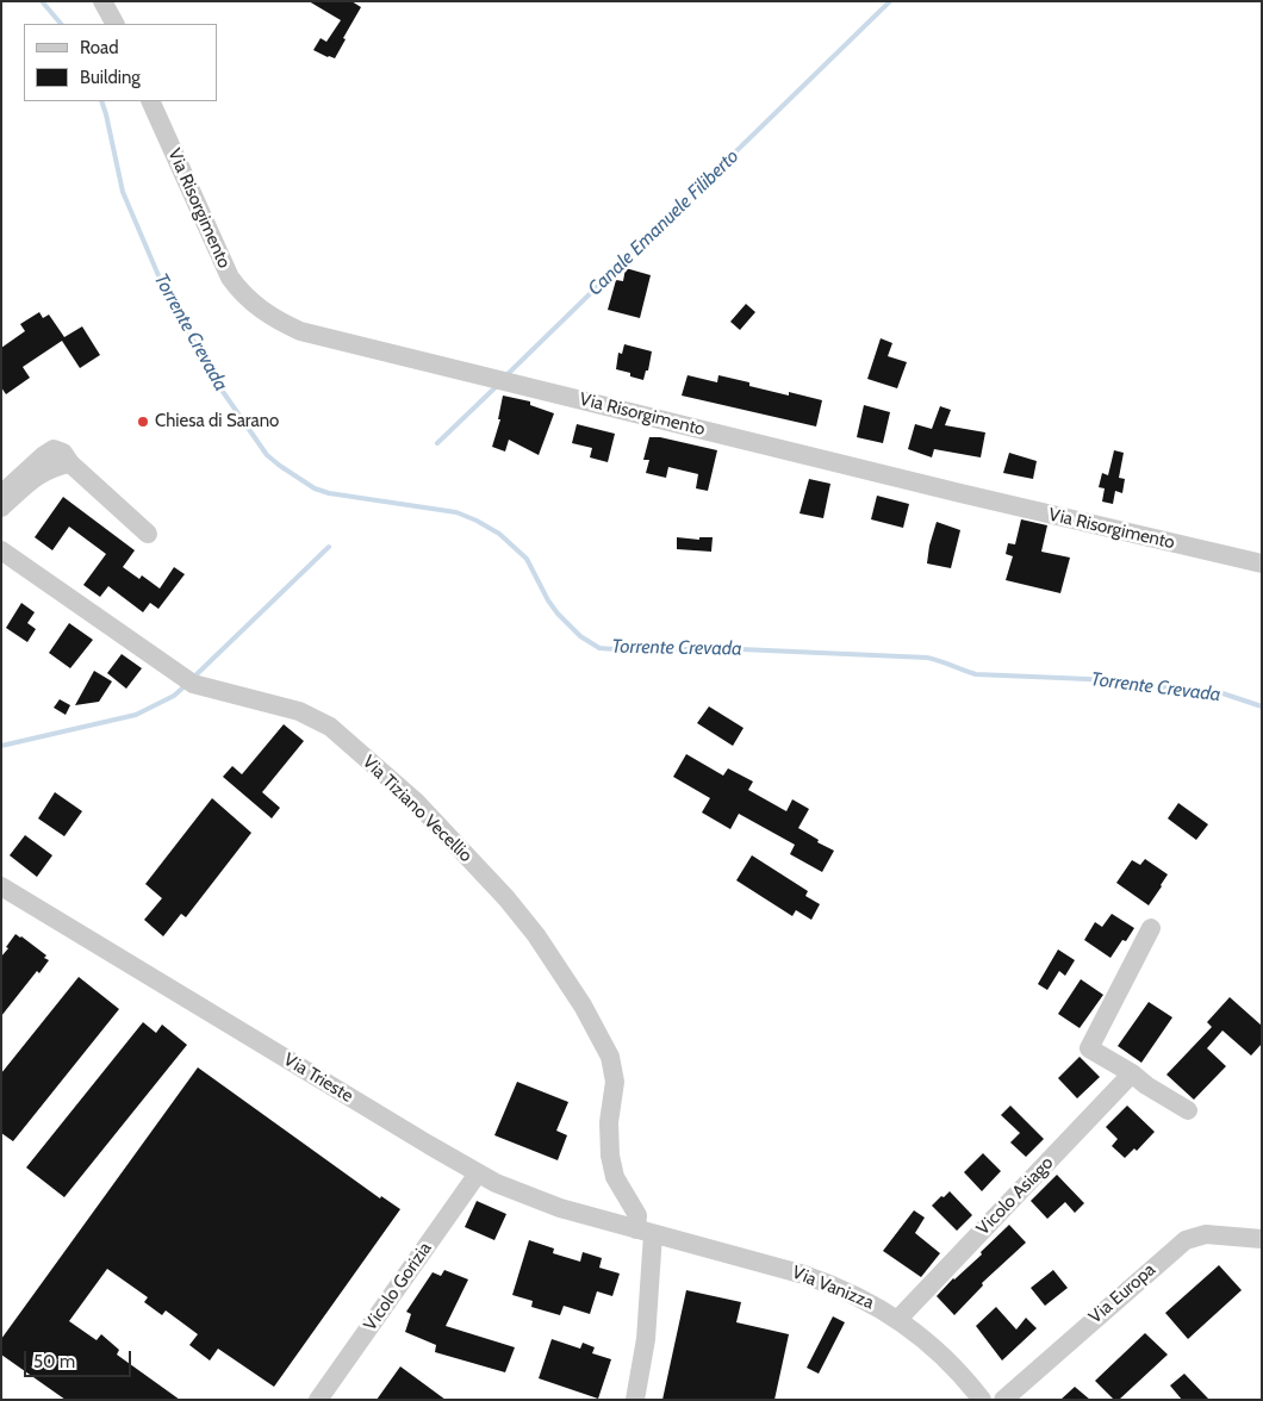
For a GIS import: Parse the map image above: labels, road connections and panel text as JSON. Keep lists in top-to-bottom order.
{
  "streets": {
    "street": [
      "Via Risorgimento",
      "Via Tiziano Vecellio",
      "Via Trieste",
      "Vicolo Asiago",
      "Vicolo Gorizia",
      "Via Vanizza",
      "Via Europa"
    ]
  },
  "crossings": [
    ["Via Tiziano Vecellio", "Via Trieste"],
    ["Via Tiziano Vecellio", "Via Vanizza"],
    ["Via Trieste", "Vicolo Gorizia"],
    ["Via Trieste", "Via Vanizza"],
    ["Vicolo Asiago", "Via Vanizza"]
  ],
  "water": ["Canale Emanuele Filiberto", "Torrente Crevada"],
  "places": ["Chiesa di Sarano"],
  "legend": ["Road", "Building"],
  "scale_bar": "50 m"
}
